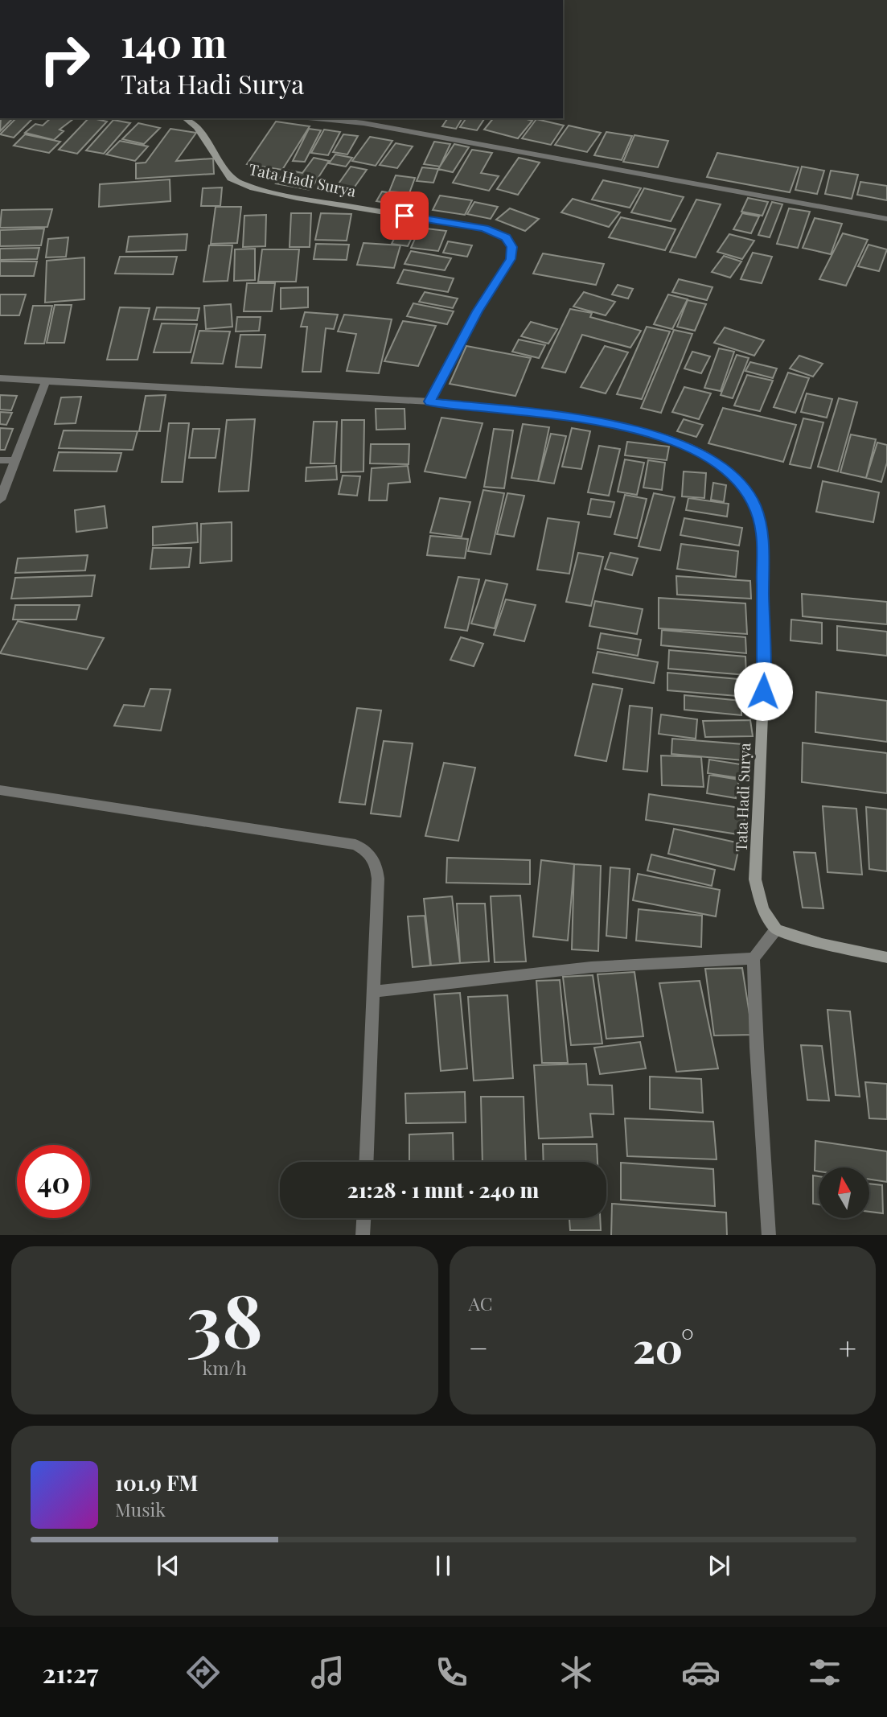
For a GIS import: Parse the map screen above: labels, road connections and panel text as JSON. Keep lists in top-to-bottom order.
{
  "streets": {
    "street": ["Tata Hadi Surya"]
  },
  "north": "top",
  "page": {
    "turn": ["140 m", "Tata Hadi Surya"],
    "limit": "40",
    "trip": "21:28 · 1 mnt · 240 m",
    "tile": [
      ["38", "km/h"],
      "AC"
    ],
    "heat": ["−", "20°", "+"],
    "song": ["101.9 FM", "Musik"],
    "tabs": "21:27"
  }
}
